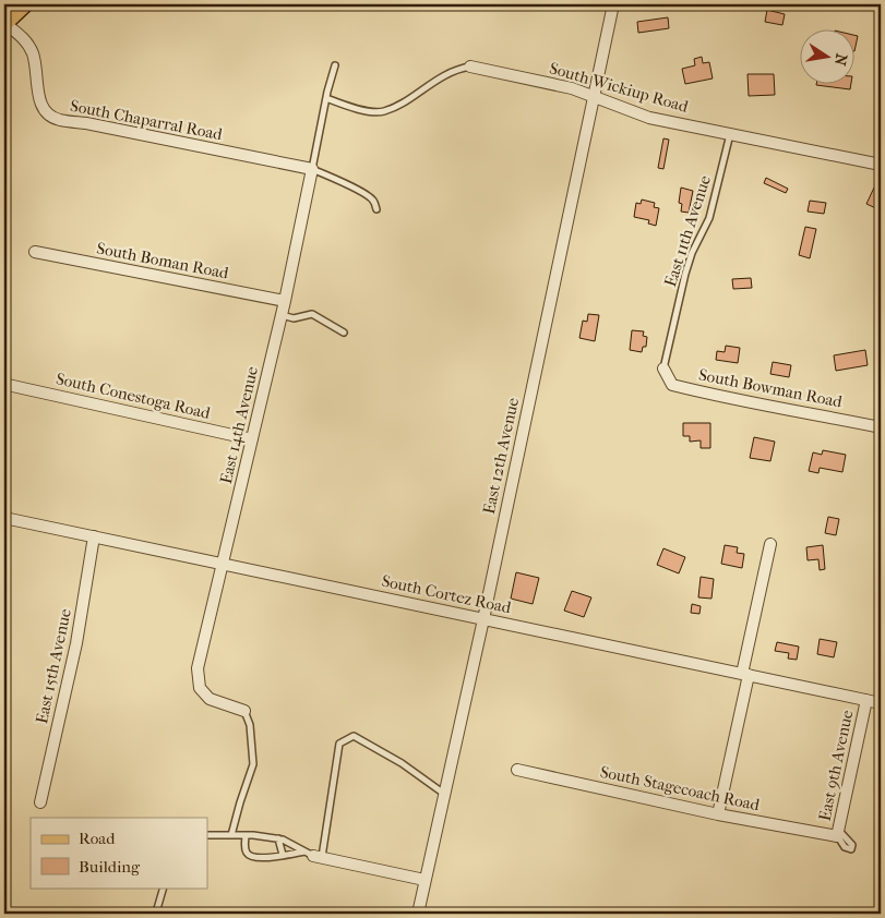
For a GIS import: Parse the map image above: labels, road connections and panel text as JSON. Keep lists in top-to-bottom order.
{
  "streets": {
    "street": [
      "South Wickiup Road",
      "South Chaparral Road",
      "South Boman Road",
      "South Bowman Road",
      "South Conestoga Road",
      "East 14th Avenue",
      "East 12th Avenue",
      "South Cortez Road",
      "East 15th Avenue",
      "East 9th Avenue",
      "South Stagecoach Road"
    ],
    "lane": ["East 11th Avenue"]
  },
  "crossings": [
    ["South Wickiup Road", "East 11th Avenue"],
    ["South Wickiup Road", "East 12th Avenue"],
    ["South Chaparral Road", "East 14th Avenue"],
    ["East 11th Avenue", "South Bowman Road"],
    ["South Boman Road", "East 14th Avenue"],
    ["South Conestoga Road", "East 14th Avenue"],
    ["East 14th Avenue", "South Cortez Road"],
    ["East 12th Avenue", "South Cortez Road"],
    ["South Cortez Road", "East 15th Avenue"],
    ["South Cortez Road", "East 9th Avenue"],
    ["East 9th Avenue", "South Stagecoach Road"]
  ],
  "legend": ["Road", "Building"],
  "north": "right"
}
